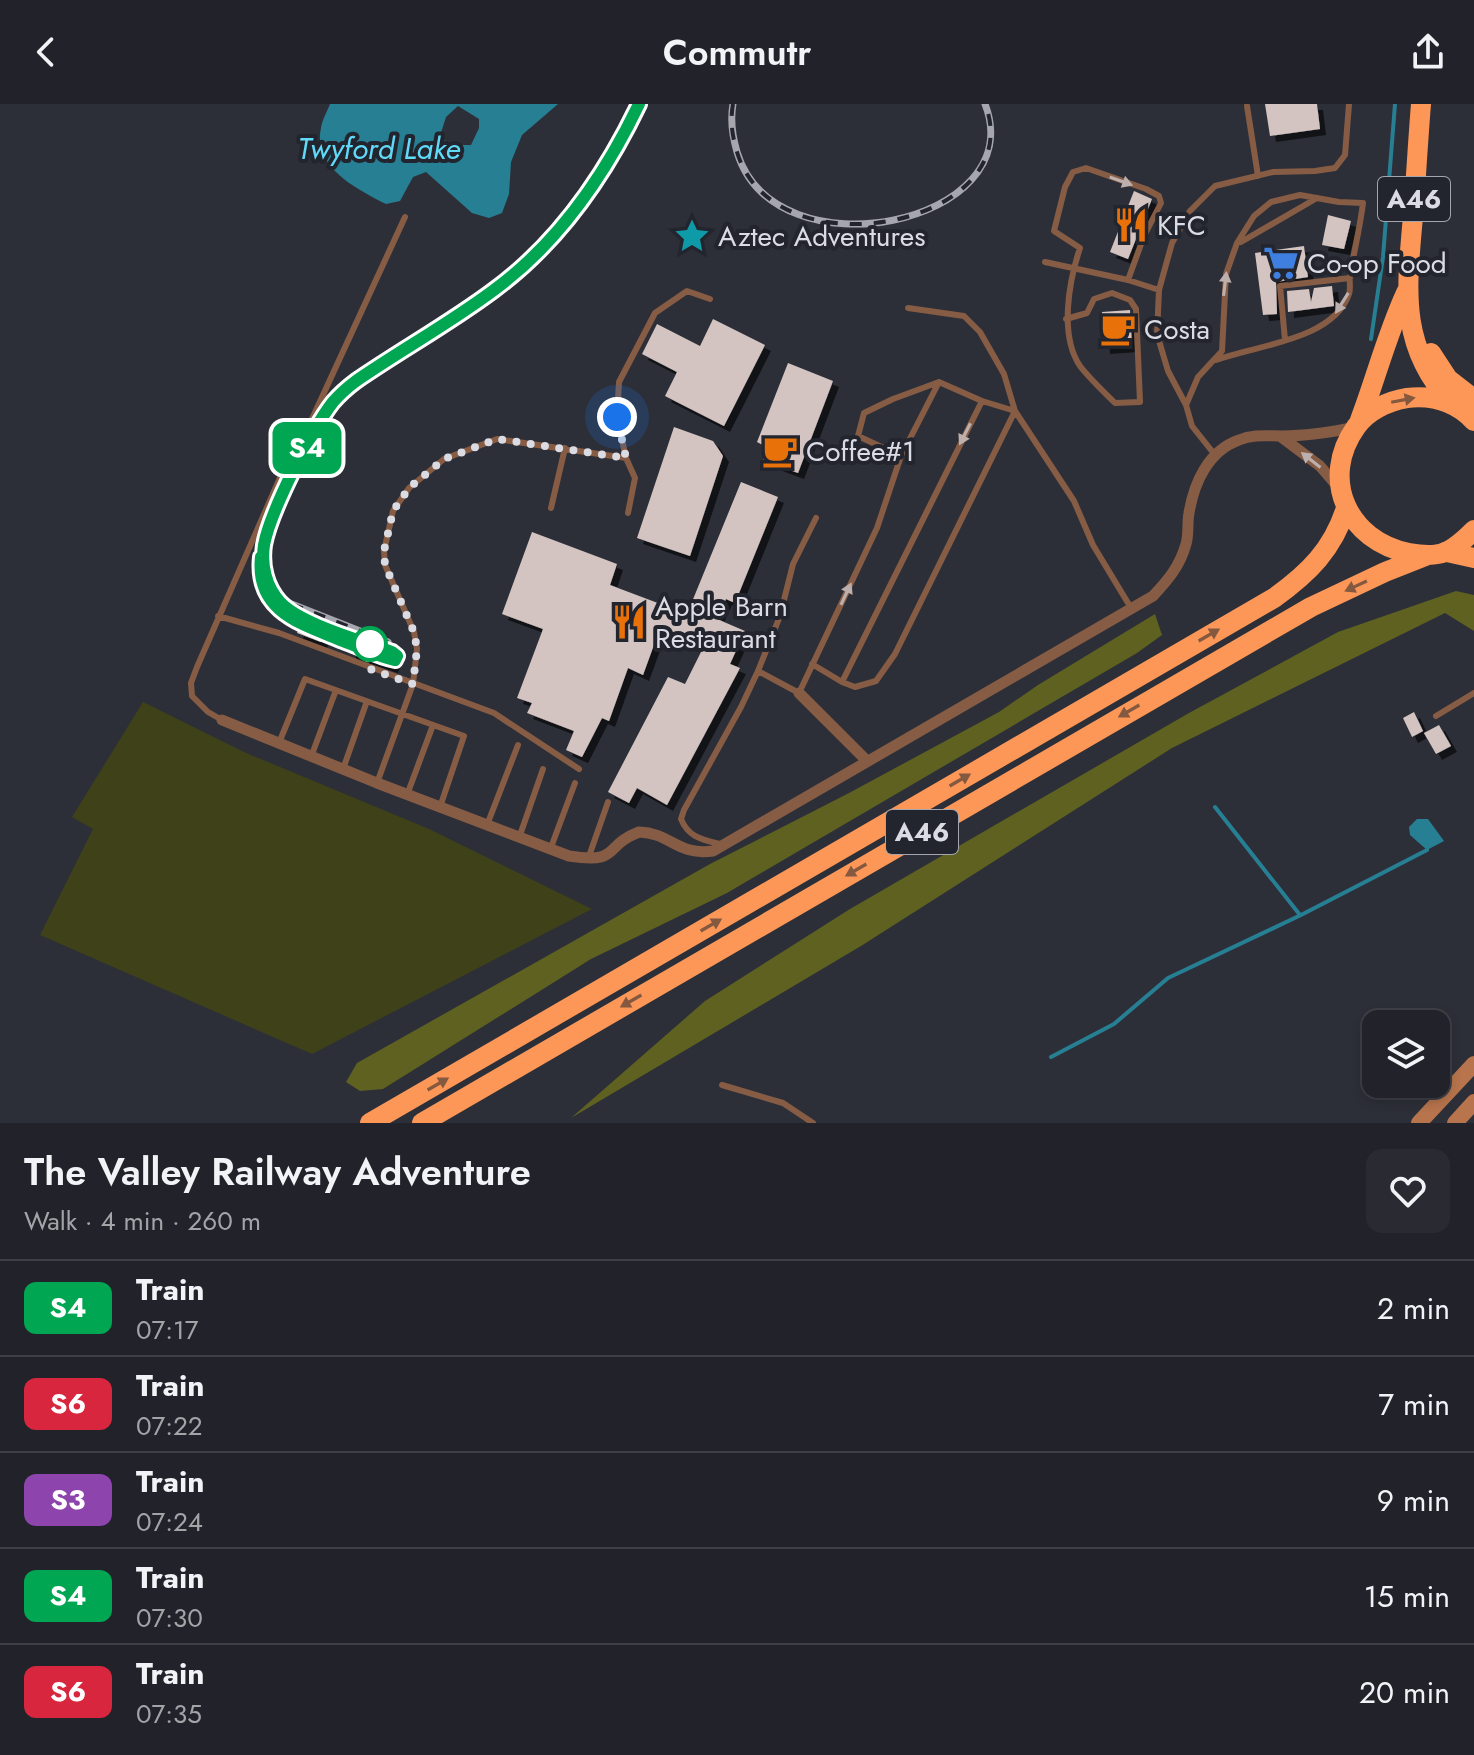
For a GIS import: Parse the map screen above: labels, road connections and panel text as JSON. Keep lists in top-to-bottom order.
{
  "streets": {
    "highway": ["A46"]
  },
  "water": ["Twyford Lake"],
  "places": {
    "restaurant": ["KFC", "Apple Barn Restaurant"],
    "place": ["Aztec Adventures"],
    "supermarket": ["Co-op Food"],
    "cafe": ["Costa", "Coffee#1"]
  },
  "page": {
    "header": "Commutr",
    "on_map": "S4",
    "heading": ["The Valley Railway Adventure", "Walk · 4 min · 260 m"],
    "list": [
      {
        "mark": "S4",
        "name": "Train",
        "note": "07:17",
        "value": "2 min"
      },
      {
        "mark": "S6",
        "name": "Train",
        "note": "07:22",
        "value": "7 min"
      },
      {
        "mark": "S3",
        "name": "Train",
        "note": "07:24",
        "value": "9 min"
      },
      {
        "mark": "S4",
        "name": "Train",
        "note": "07:30",
        "value": "15 min"
      },
      {
        "mark": "S6",
        "name": "Train",
        "note": "07:35",
        "value": "20 min"
      }
    ]
  }
}
